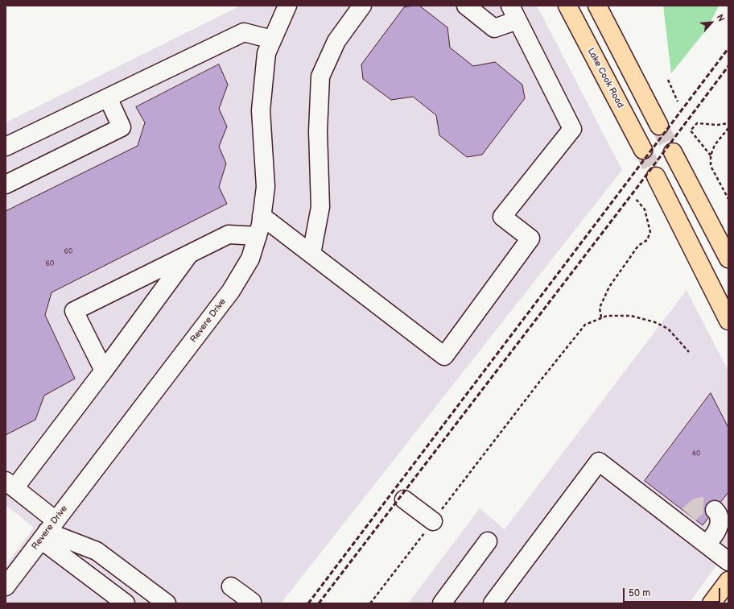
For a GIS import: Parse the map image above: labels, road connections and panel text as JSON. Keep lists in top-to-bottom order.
{
  "streets": {
    "main road": ["Lake Cook Road"],
    "street": ["Revere Drive"]
  },
  "house_numbers": ["60", "60", "40"],
  "scale_bar": "50 m",
  "north": "top right"
}
